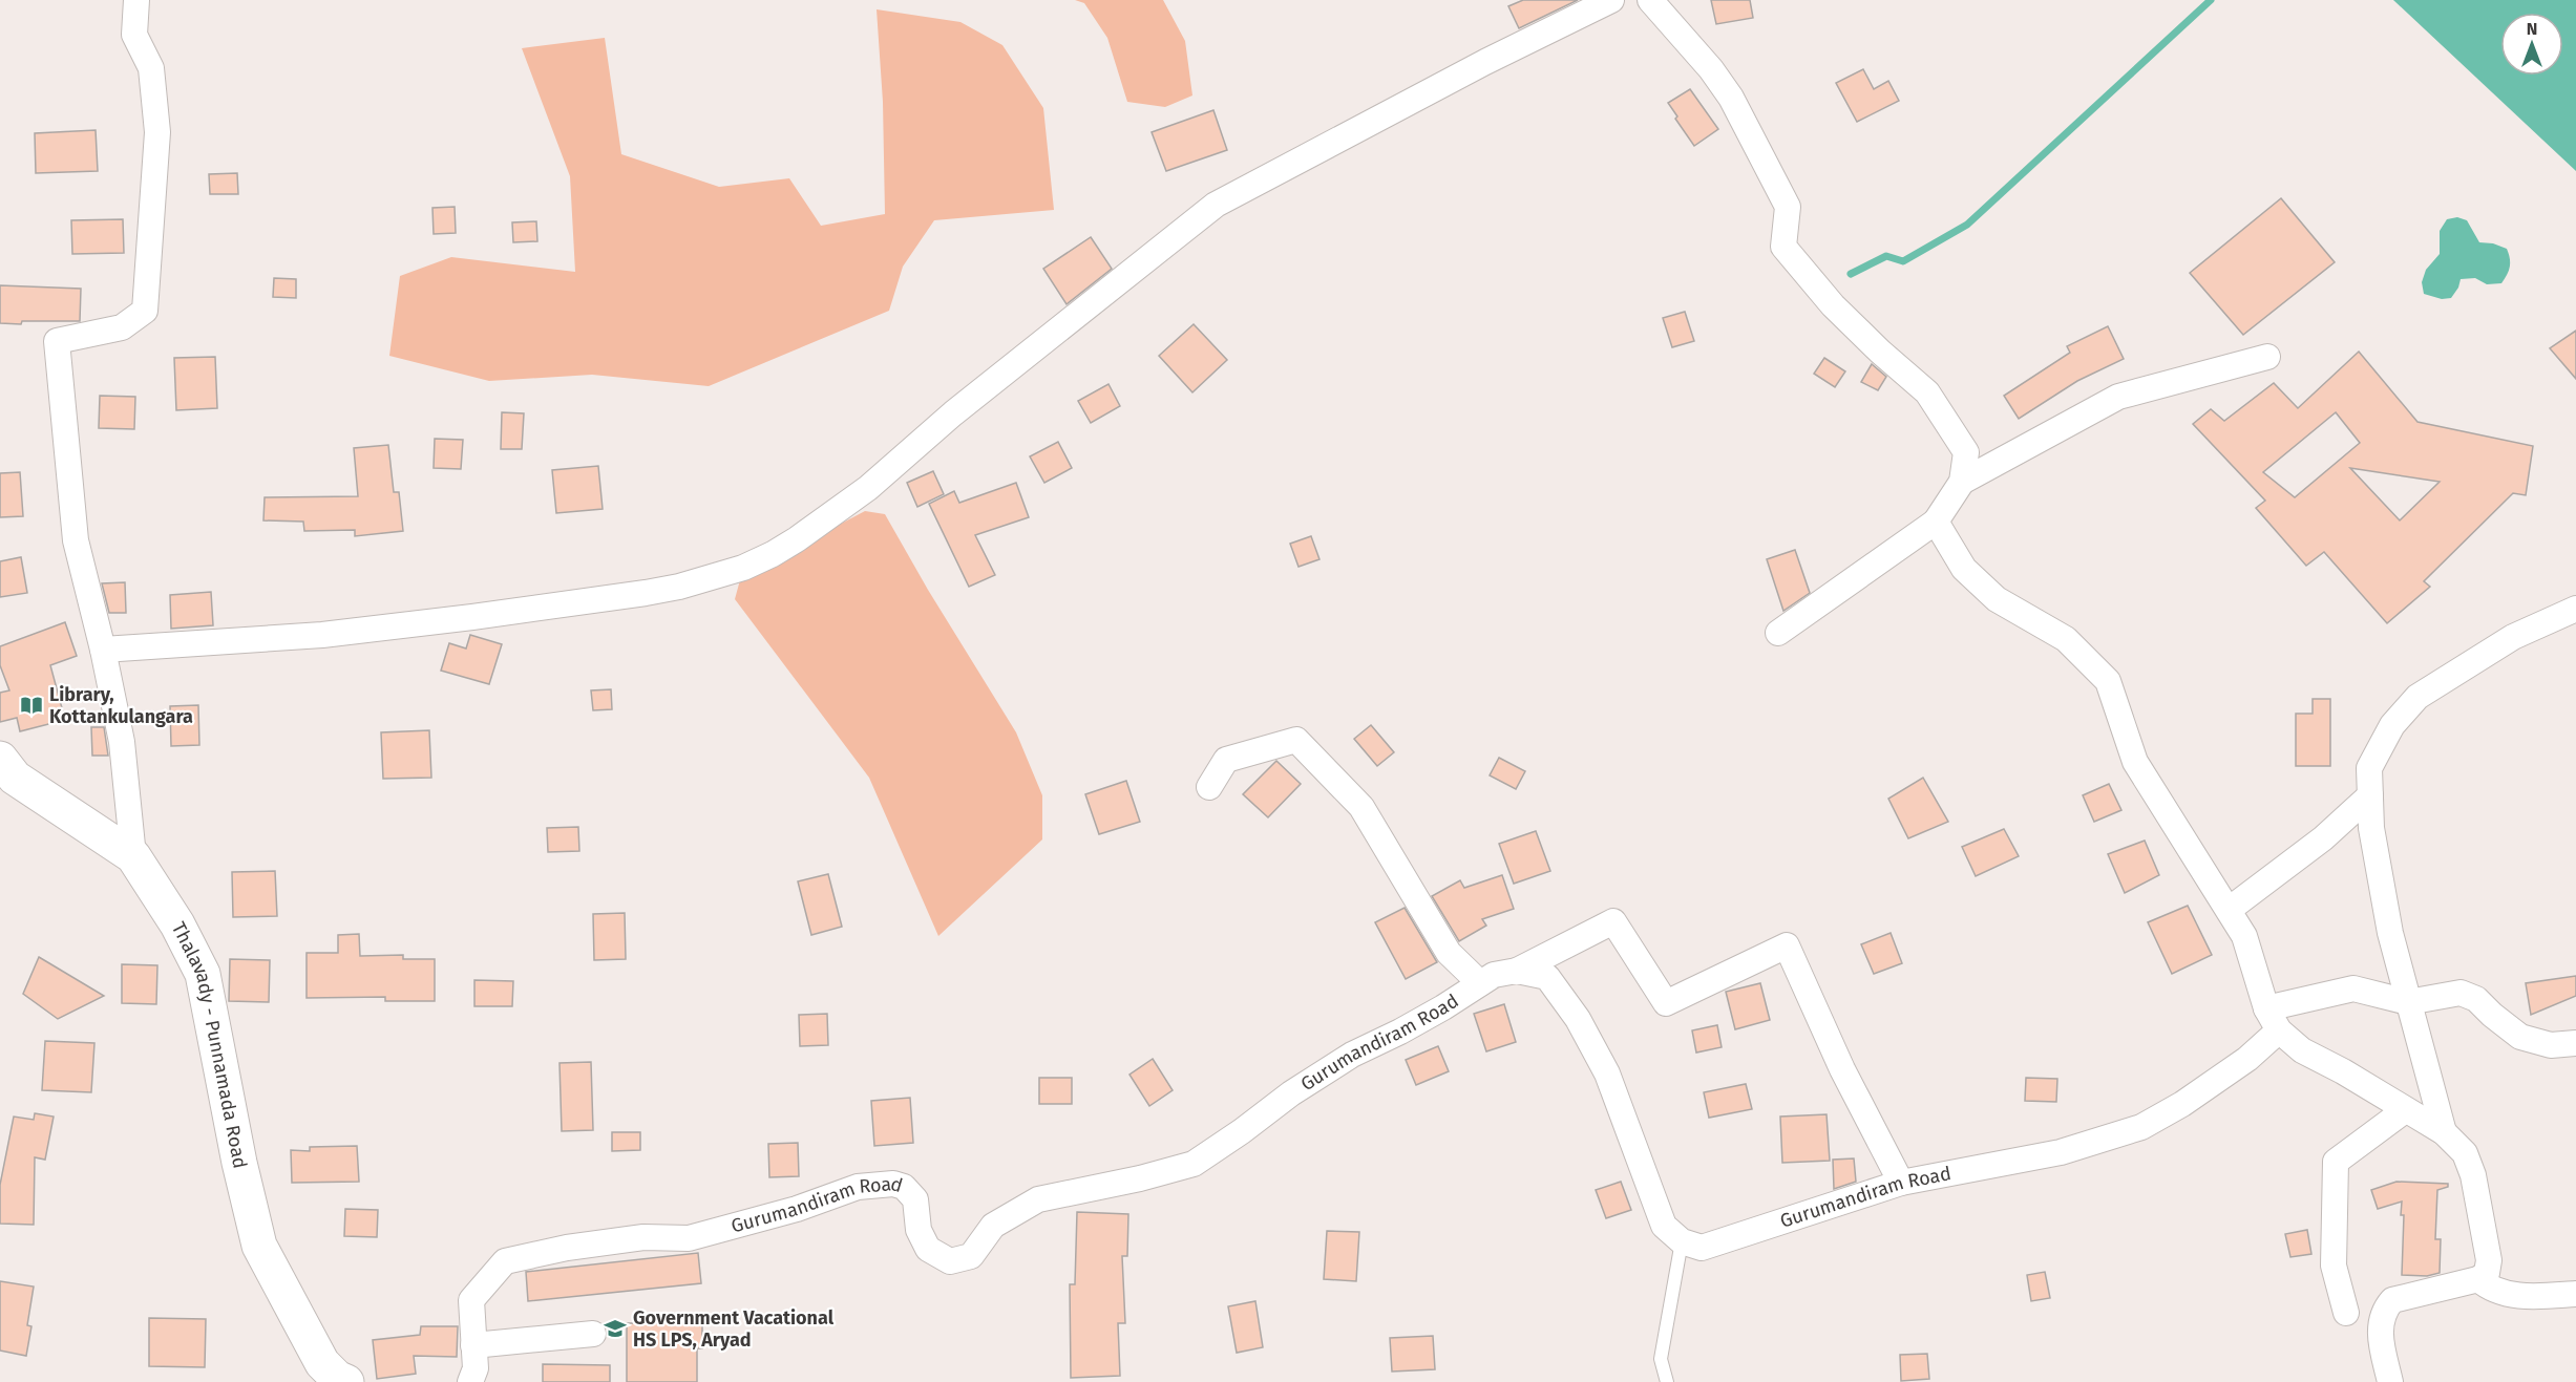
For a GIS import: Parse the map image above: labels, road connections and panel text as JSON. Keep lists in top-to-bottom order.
{
  "streets": {
    "main road": ["Thalavady - Punnamada Road"],
    "street": ["Gurumandiram Road"]
  },
  "places": {
    "library": ["Library, Kottankulangara"],
    "school or university": ["Government Vacational HS LPS, Aryad"]
  },
  "north": "top"
}
